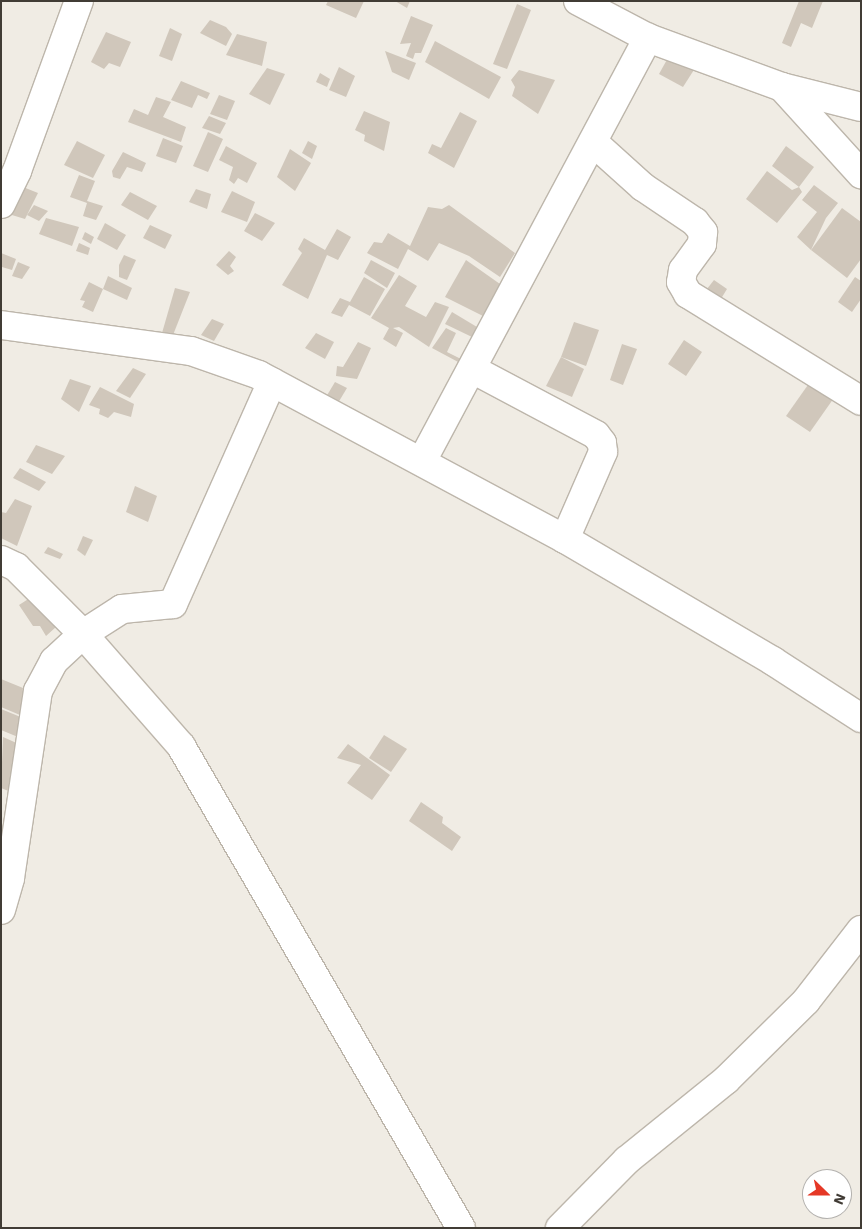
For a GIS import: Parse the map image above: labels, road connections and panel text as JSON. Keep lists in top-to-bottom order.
{
  "north": "right"
}
